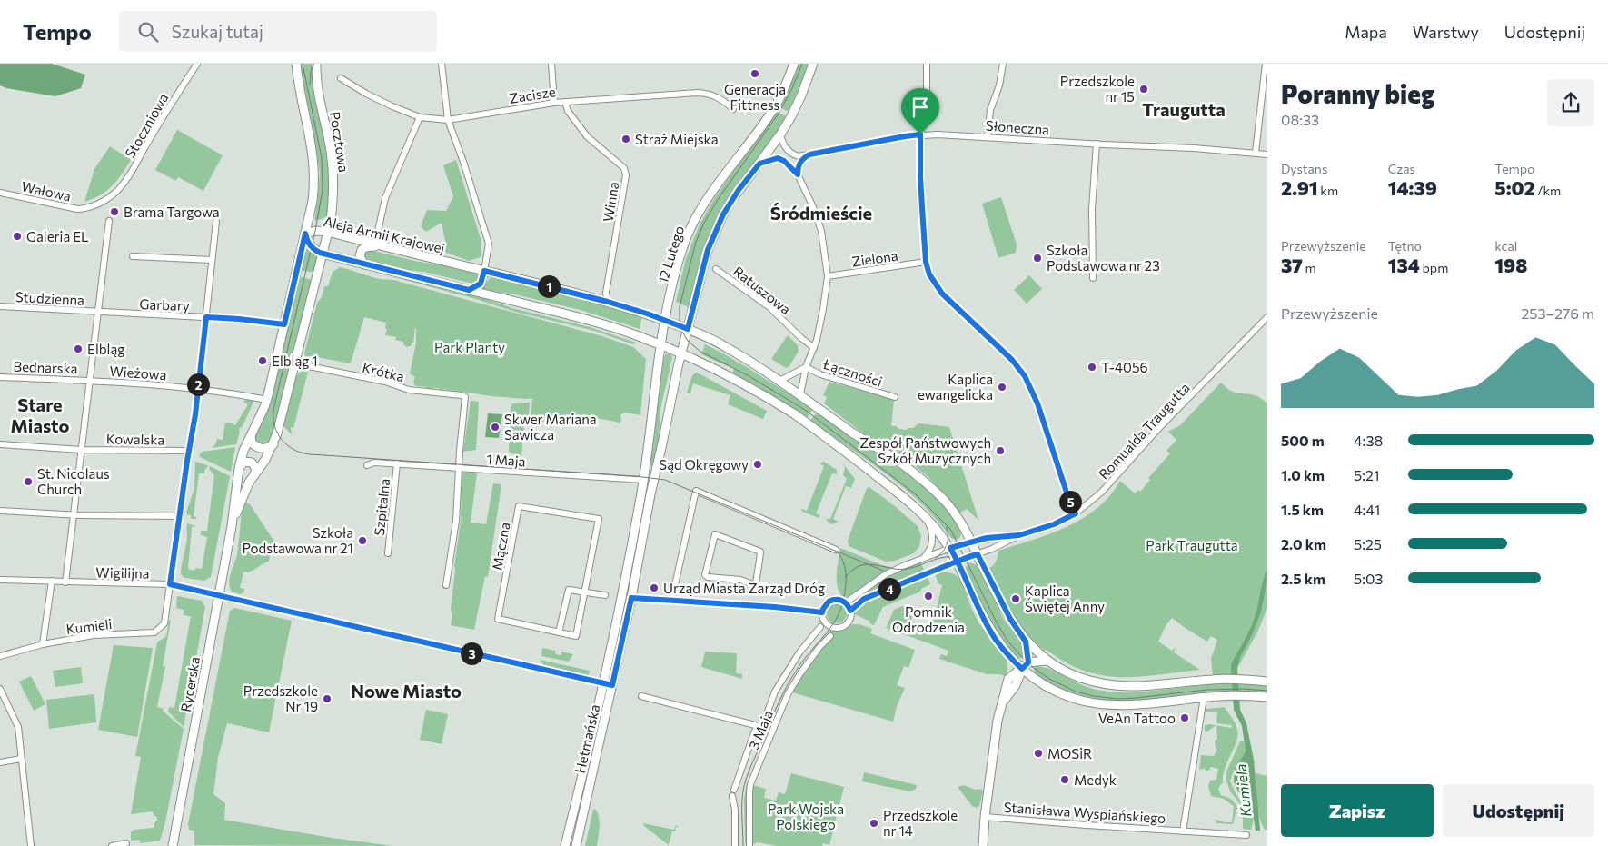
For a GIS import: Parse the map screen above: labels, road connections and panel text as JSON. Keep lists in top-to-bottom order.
{
  "streets": {
    "main road": [
      "Pocztowa",
      "Aleja Armii Krajowej",
      "12 Lutego",
      "Rycerska",
      "Hetmańska"
    ],
    "street": [
      "Zacisze",
      "Stoczniowa",
      "Słoneczna",
      "Wałowa",
      "Winna",
      "Zielona",
      "Ratuszowa",
      "Studzienna",
      "Garbary",
      "Bednarska",
      "Krótka",
      "Wieżowa",
      "Łączności",
      "Romualda Traugutta",
      "Kowalska",
      "1 Maja",
      "Szpitalna",
      "Mączna",
      "Wigilijna",
      "Kumieli",
      "3 Maja",
      "Stanisława Wyspiańskiego"
    ]
  },
  "crossings": [
    ["Zacisze", "Winna"],
    ["Stoczniowa", "Wałowa"],
    ["Pocztowa", "Aleja Armii Krajowej"],
    ["Pocztowa", "Garbary"],
    ["Pocztowa", "Krótka"],
    ["Pocztowa", "Wieżowa"],
    ["Pocztowa", "Rycerska"],
    ["Winna", "Aleja Armii Krajowej"],
    ["Aleja Armii Krajowej", "12 Lutego"],
    ["Aleja Armii Krajowej", "Romualda Traugutta"],
    ["Aleja Armii Krajowej", "Hetmańska"],
    ["Aleja Armii Krajowej", "Stanisława Wyspiańskiego"],
    ["12 Lutego", "1 Maja"],
    ["12 Lutego", "Hetmańska"],
    ["Studzienna", "Garbary"],
    ["Garbary", "Kumieli"],
    ["Bednarska", "Wieżowa"],
    ["Krótka", "1 Maja"],
    ["Wieżowa", "Kumieli"],
    ["Kowalska", "Kumieli"],
    ["1 Maja", "Szpitalna"],
    ["1 Maja", "Hetmańska"],
    ["Wigilijna", "Kumieli"],
    ["Wigilijna", "Rycerska"],
    ["Wigilijna", "Hetmańska"]
  ],
  "districts": [
    "Traugutta",
    "Śródmieście",
    "Stare Miasto",
    "Nowe Miasto"
  ],
  "water": ["Kumiela"],
  "parks": ["Park Planty", "Park Traugutta", "Park Wojska Polskiego"],
  "places": [
    "Generacja Fittness",
    "Przedszkole nr 15",
    "Straż Miejska",
    "Brama Targowa",
    "Galeria EL",
    "Szkoła Podstawowa nr 23",
    "Elbląg",
    "Elbląg 1",
    "T-4056",
    "Kaplica ewangelicka",
    "Skwer Mariana Sawicza",
    "Zespół Państwowych Szkół Muzycznych",
    "Sąd Okręgowy",
    "St. Nicolaus Church",
    "Szkoła Podstawowa nr 21",
    "Urząd Miasta Zarząd Dróg",
    "Pomnik Odrodzenia",
    "Kaplica Świętej Anny",
    "Przedszkole Nr 19",
    "VeAn Tattoo",
    "MOSiR",
    "Medyk",
    "Przedszkole nr 14"
  ],
  "page": {
    "header": "Tempo",
    "search": "Szukaj tutaj",
    "nav": ["Mapa", "Warstwy", "Udostępnij"],
    "heading": ["Poranny bieg", "08:33"],
    "stats": [
      ["Dystans", "2.91 km"],
      ["Czas", "14:39"],
      ["Tempo", "5:02 /km"],
      ["Przewyższenie", "37 m"],
      ["Tętno", "134 bpm"],
      ["kcal", "198"]
    ],
    "pins": [
      "1",
      "2",
      "5",
      "4",
      "3"
    ],
    "chart": ["Przewyższenie", "253–276 m"],
    "list": [
      {
        "name": "500 m",
        "note": "4:38"
      },
      {
        "name": "1.0 km",
        "note": "5:21"
      },
      {
        "name": "1.5 km",
        "note": "4:41"
      },
      {
        "name": "2.0 km",
        "note": "5:25"
      },
      {
        "name": "2.5 km",
        "note": "5:03"
      }
    ],
    "buttons": ["Zapisz", "Udostępnij"]
  }
}
